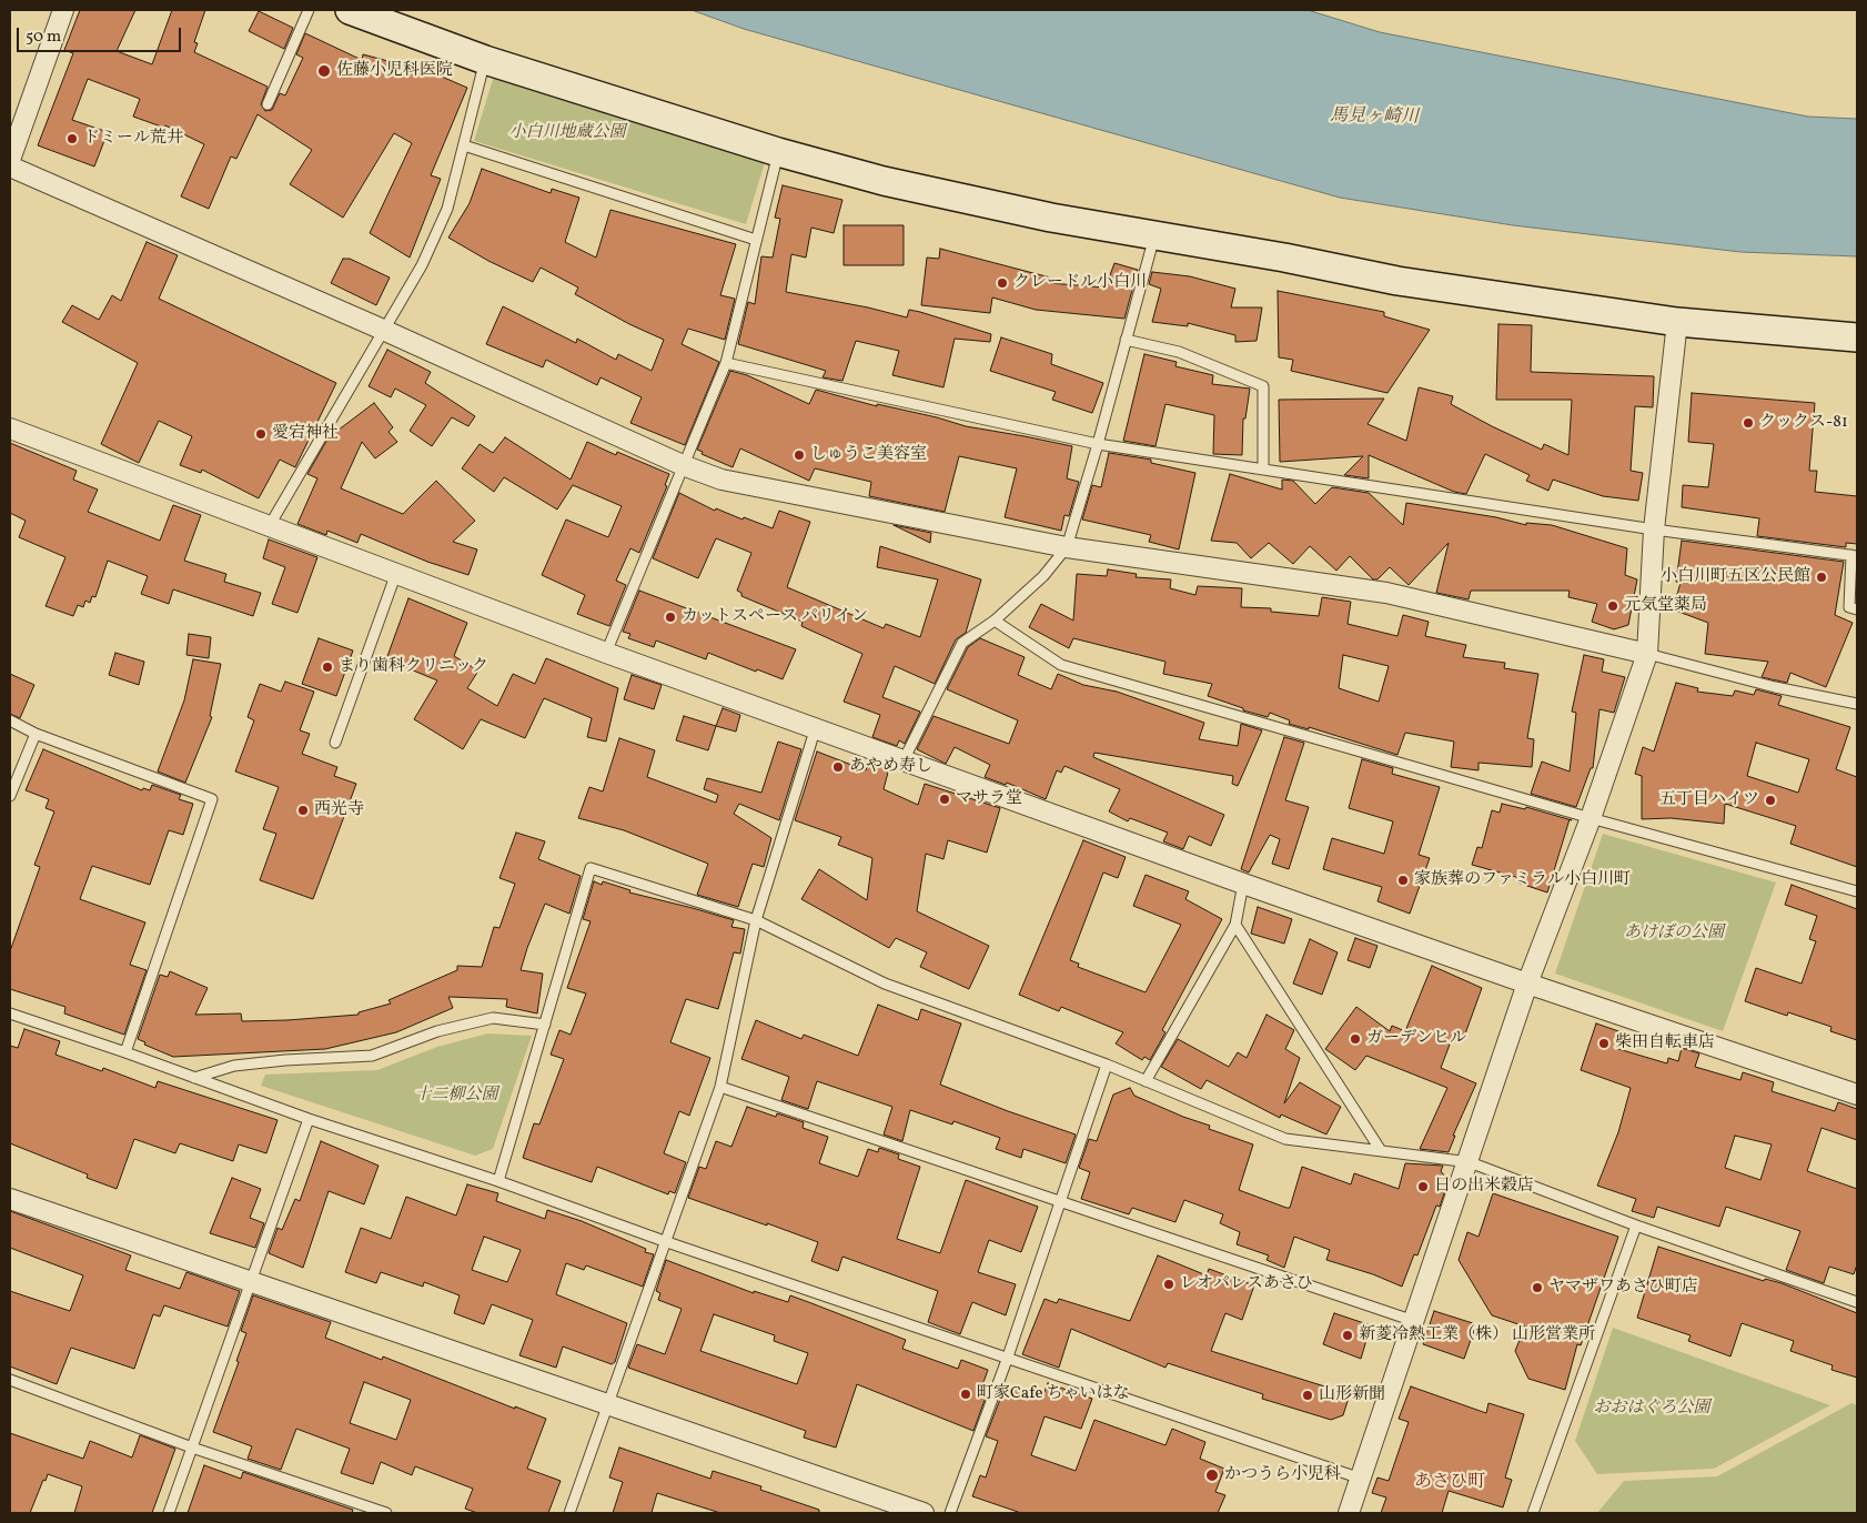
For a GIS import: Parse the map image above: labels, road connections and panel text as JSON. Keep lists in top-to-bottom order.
{
  "districts": ["あさひ町"],
  "water": ["馬見ヶ崎川"],
  "parks": [
    "小白川地蔵公園",
    "あけぼの公園",
    "十二柳公園",
    "おおはぐろ公園"
  ],
  "places": [
    "佐藤小児科医院",
    "ドミール荒井",
    "クレードル小白川",
    "クックス-81",
    "愛宕神社",
    "しゅうこ美容室",
    "小白川町五区公民館",
    "元気堂薬局",
    "カットスペース パリイン",
    "まり歯科クリニック",
    "あやめ寿し",
    "マサラ堂",
    "五丁目ハイツ",
    "西光寺",
    "家族葬のファミラル小白川町",
    "ガーデンヒル",
    "柴田自転車店",
    "日の出米穀店",
    "レオパレスあさひ",
    "ヤマザワあさひ町店",
    "新菱冷熱工業（株） 山形営業所",
    "町家Cafe ちゃいはな",
    "山形新聞",
    "かつうら小児科"
  ],
  "scale_bar": "50 m"
}
